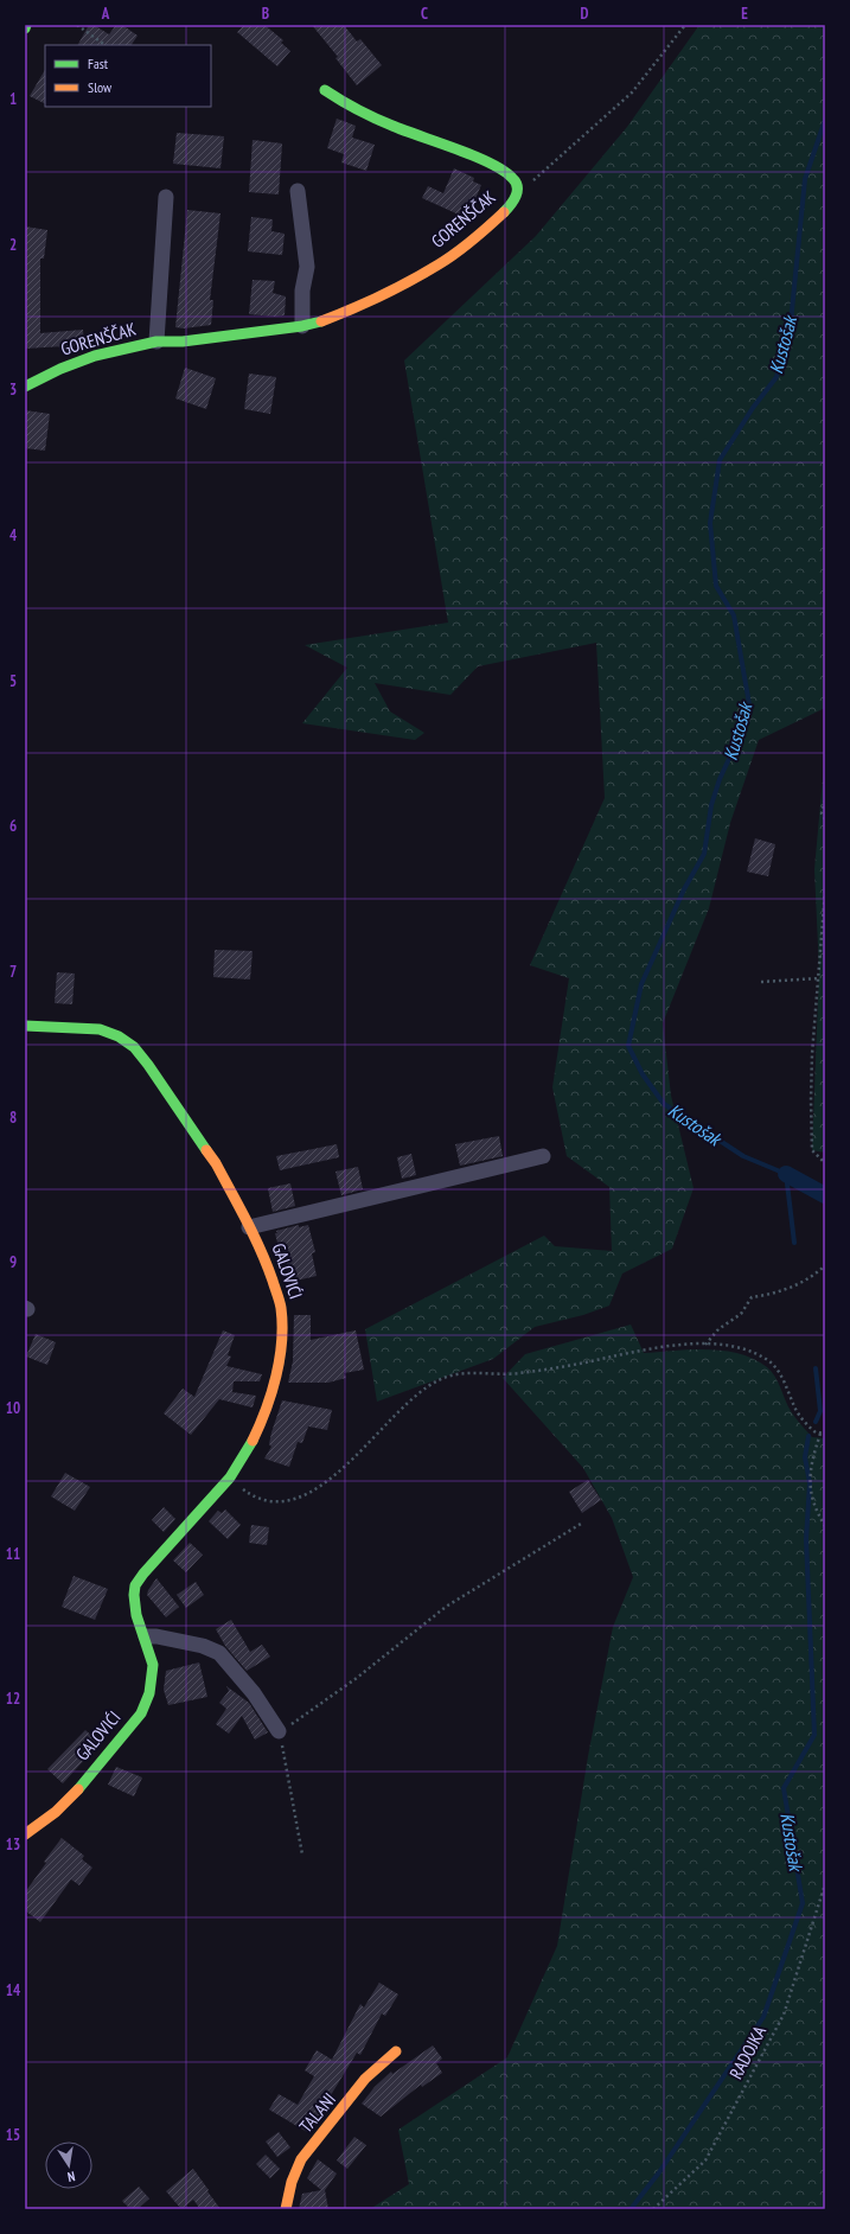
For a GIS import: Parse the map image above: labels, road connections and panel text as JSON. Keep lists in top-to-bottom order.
{
  "streets": {
    "street": ["GORENŠČAK", "GALOVIĆI", "TALANI"],
    "path": ["RADOJKA"]
  },
  "water": ["Kustošak"],
  "legend": ["Fast", "Slow"],
  "north": "bottom",
  "grid": {
    "columns": [
      "A",
      "B",
      "C",
      "D",
      "E"
    ],
    "rows": [
      "1",
      "2",
      "3",
      "4",
      "5",
      "6",
      "7",
      "8",
      "9",
      "10",
      "11",
      "12",
      "13",
      "14",
      "15"
    ]
  }
}
